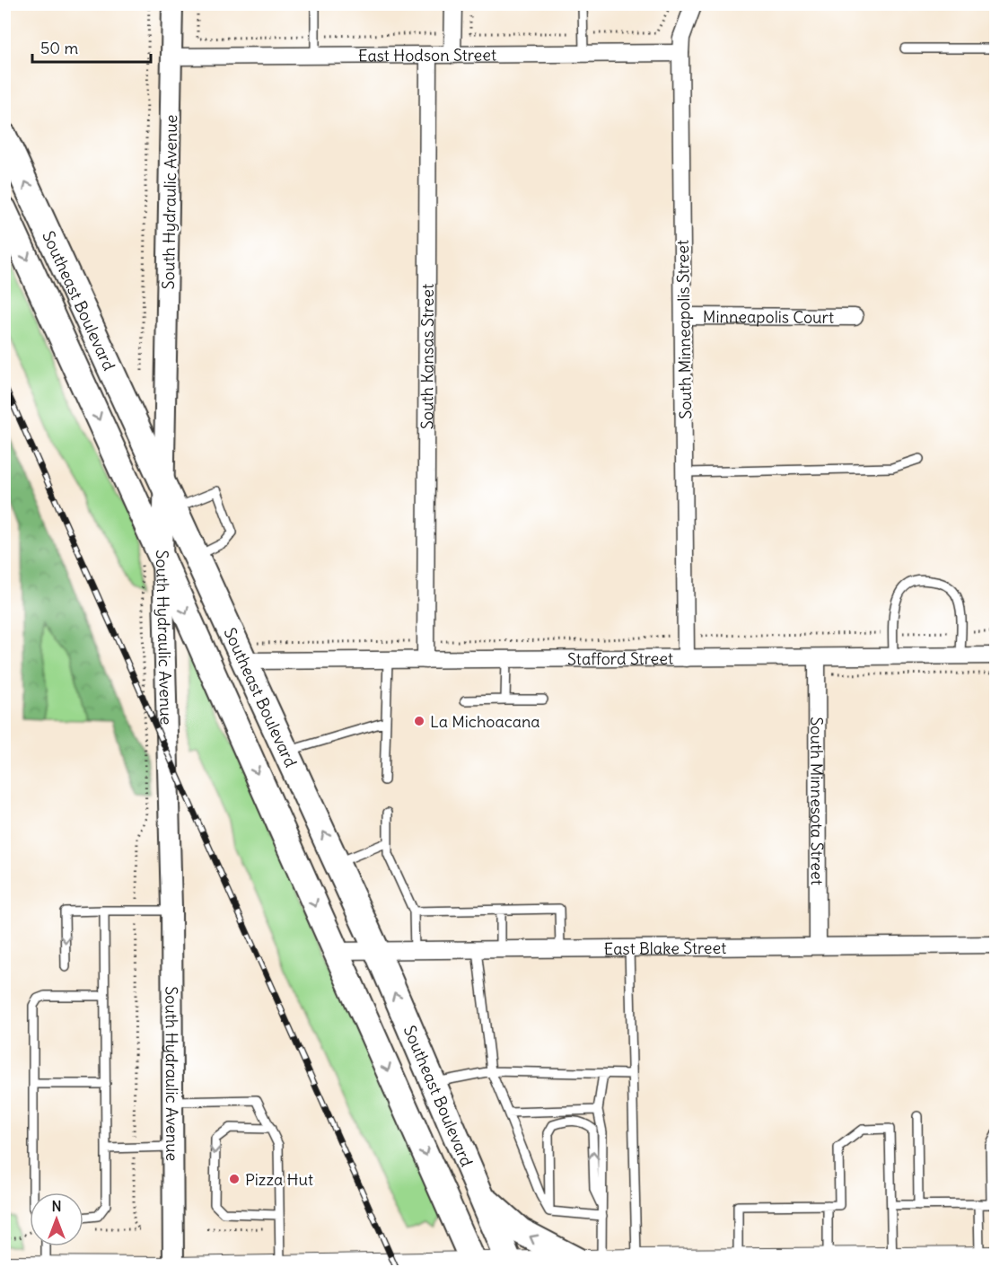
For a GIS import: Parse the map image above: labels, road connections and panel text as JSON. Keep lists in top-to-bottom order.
{
  "streets": {
    "main road": ["Southeast Boulevard"],
    "street": [
      "East Hodson Street",
      "South Hydraulic Avenue",
      "Minneapolis Court",
      "South Minneapolis Street",
      "South Kansas Street",
      "Stafford Street",
      "South Minnesota Street",
      "East Blake Street"
    ]
  },
  "crossings": [
    ["East Hodson Street", "South Hydraulic Avenue"],
    ["East Hodson Street", "South Minneapolis Street"],
    ["East Hodson Street", "South Kansas Street"],
    ["South Hydraulic Avenue", "Southeast Boulevard"],
    ["Southeast Boulevard", "Stafford Street"],
    ["Southeast Boulevard", "East Blake Street"],
    ["Minneapolis Court", "South Minneapolis Street"],
    ["South Minneapolis Street", "Stafford Street"],
    ["South Kansas Street", "Stafford Street"],
    ["Stafford Street", "South Minnesota Street"],
    ["South Minnesota Street", "East Blake Street"]
  ],
  "places": ["La Michoacana", "Pizza Hut"],
  "scale_bar": "50 m",
  "north": "top"
}
